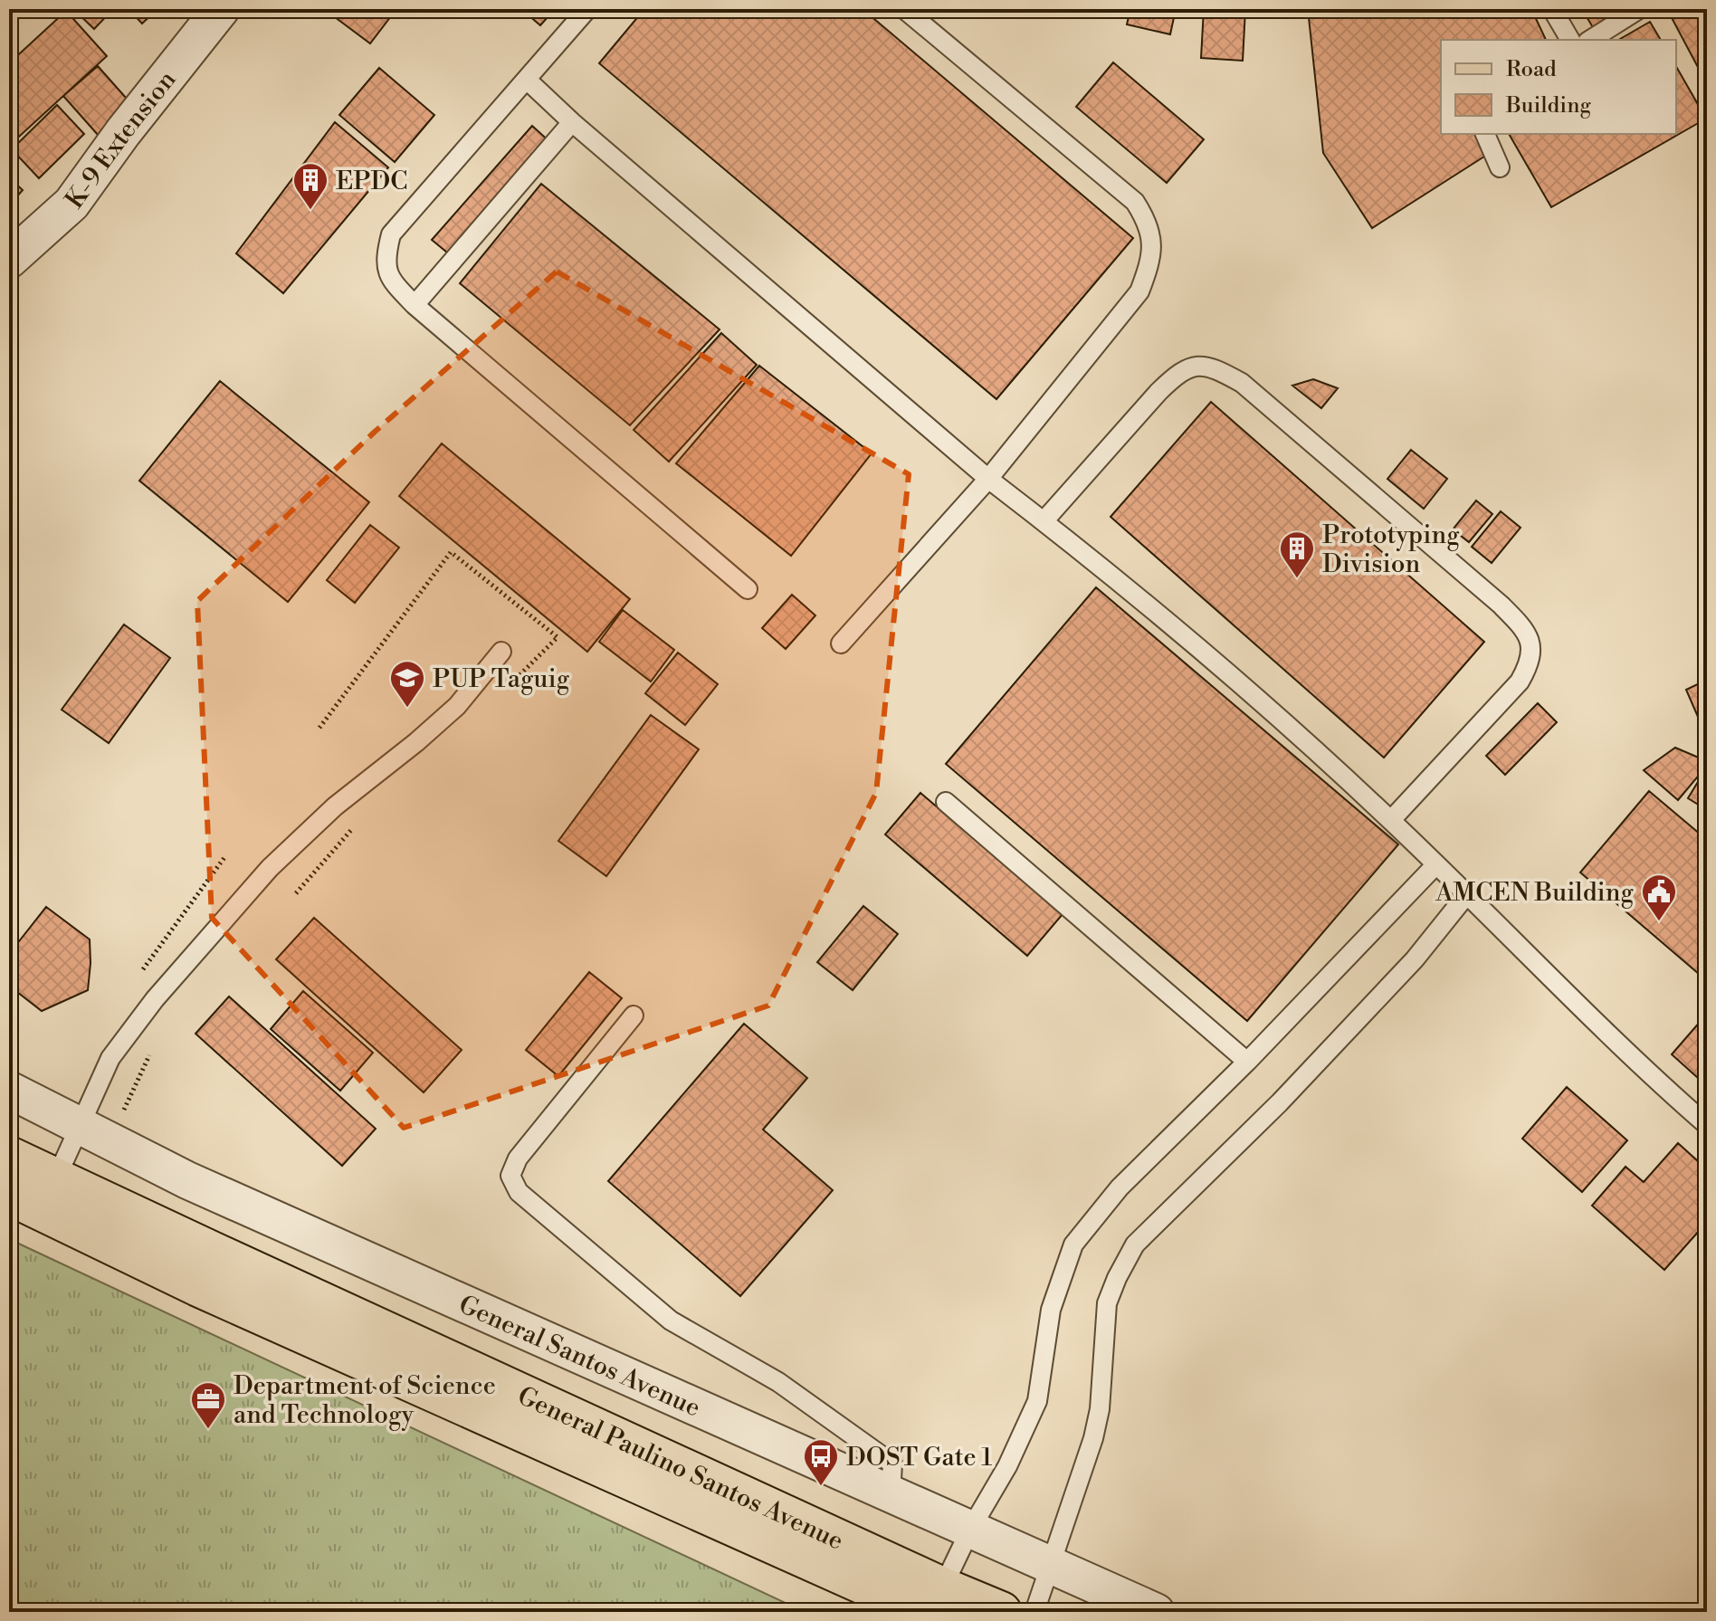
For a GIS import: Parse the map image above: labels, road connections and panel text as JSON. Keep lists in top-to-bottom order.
{
  "streets": {
    "main road": ["General Paulino Santos Avenue"],
    "street": ["K-9 Extension", "General Santos Avenue"]
  },
  "places": {
    "building": ["EPDC", "Prototyping Division"],
    "school or university": ["PUP Taguig"],
    "public building": ["AMCEN Building"],
    "office": ["Department of Science and Technology"],
    "bus stop": ["DOST Gate 1"]
  },
  "legend": ["Road", "Building"]
}
